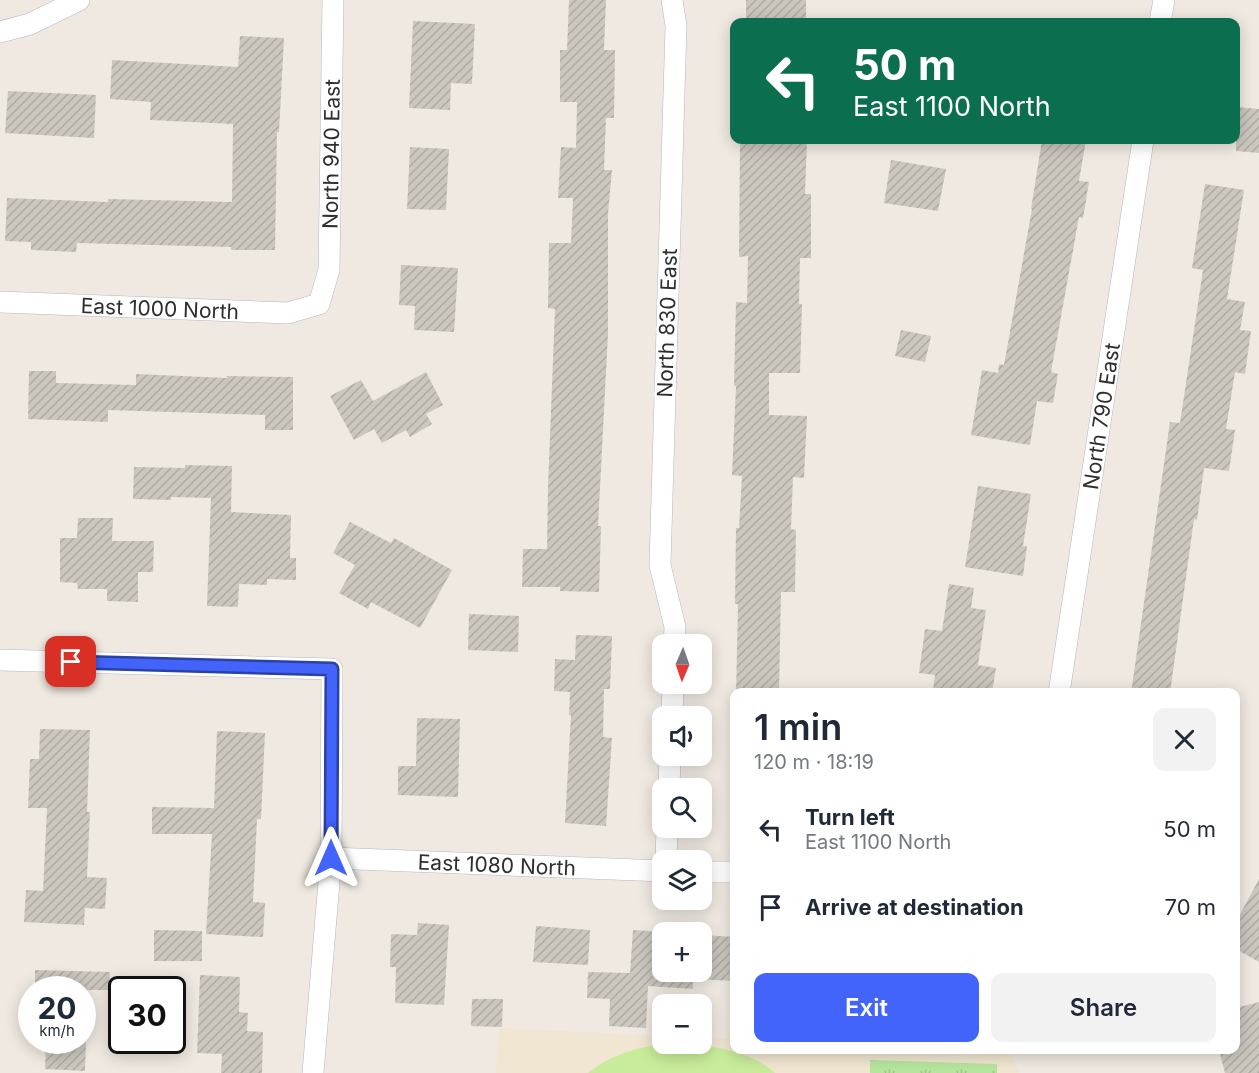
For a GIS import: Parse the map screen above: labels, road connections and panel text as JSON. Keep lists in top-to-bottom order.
{
  "streets": {
    "street": [
      "North 940 East",
      "East 1000 North",
      "North 830 East",
      "North 790 East",
      "East 1080 North"
    ]
  },
  "crossings": [
    ["North 940 East", "East 1000 North"]
  ],
  "north": "bottom",
  "page": {
    "turn": ["50 m", "East 1100 North"],
    "map_buttons": ["+", "−"],
    "heading": ["1 min", "120 m · 18:19"],
    "list": [
      {
        "name": "Turn left",
        "note": "East 1100 North",
        "value": "50 m"
      },
      {
        "name": "Arrive at destination",
        "value": "70 m"
      }
    ],
    "buttons": ["Exit", "Share"],
    "speed": "20 km/h",
    "limit": "30"
  }
}
